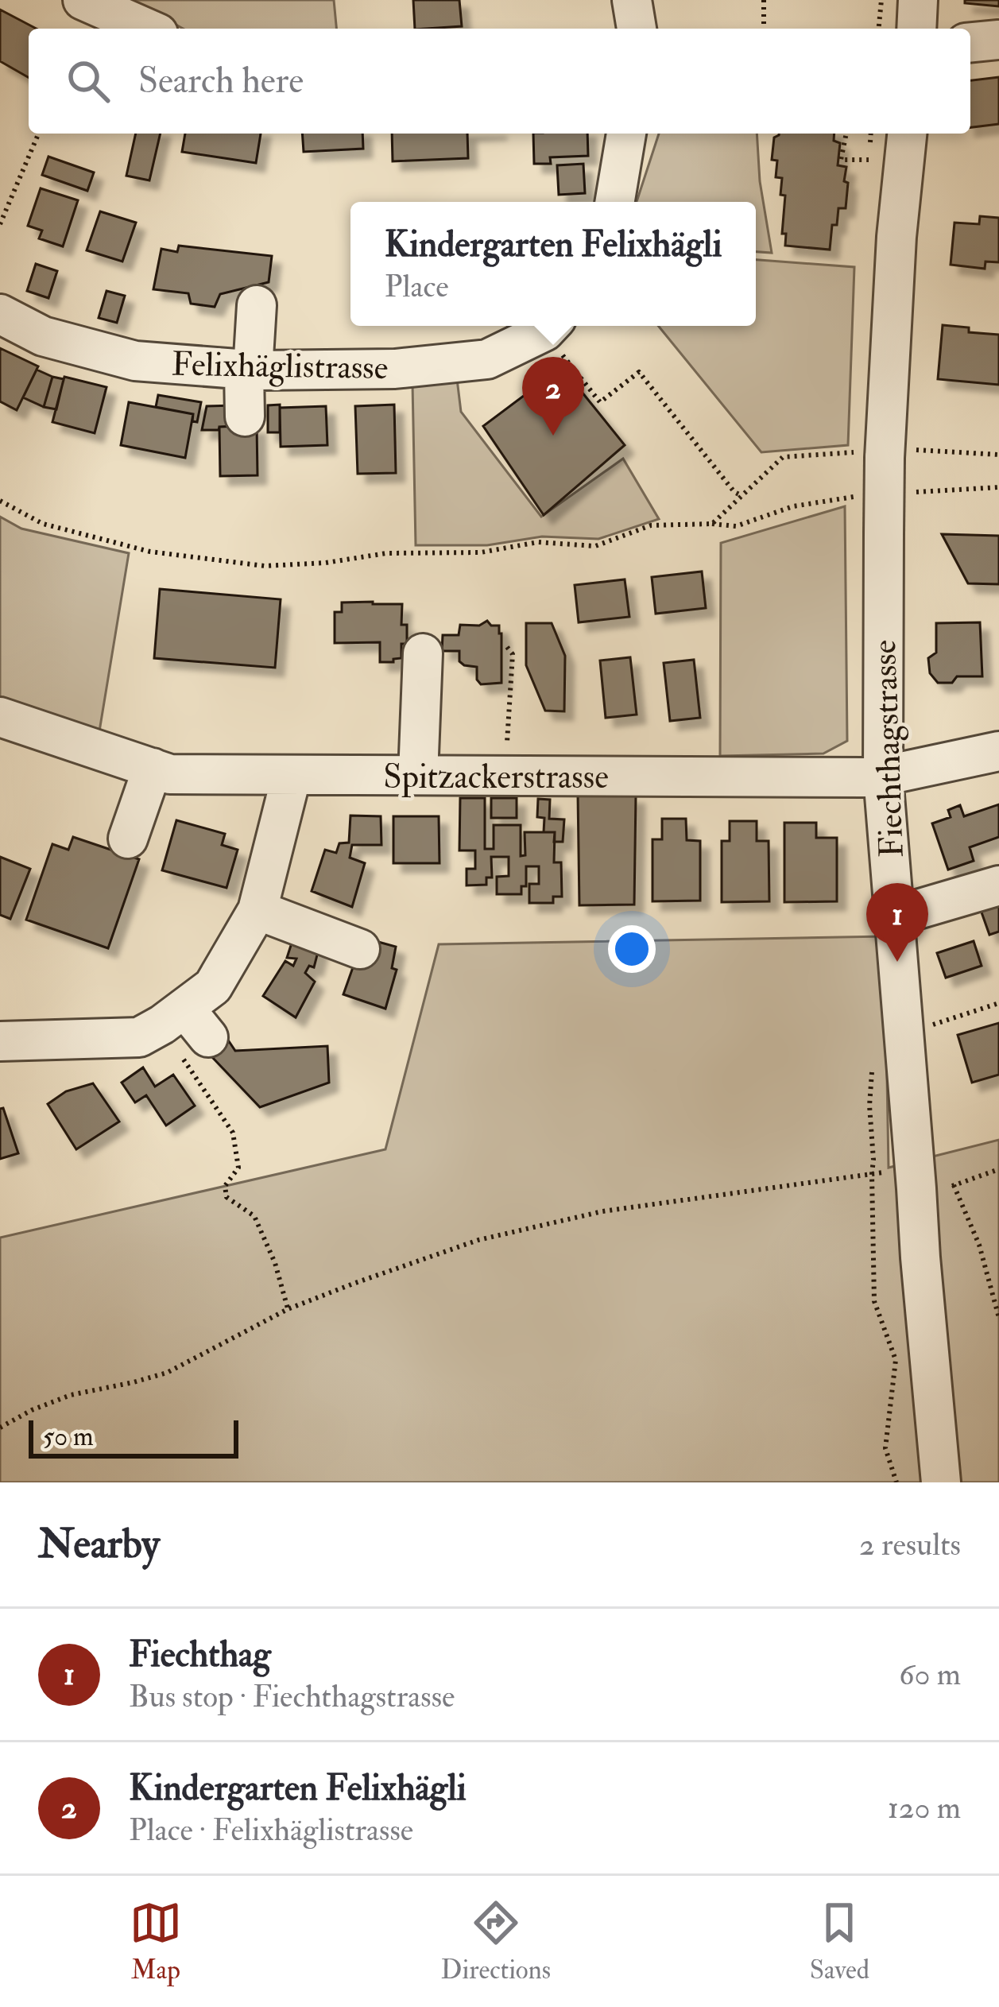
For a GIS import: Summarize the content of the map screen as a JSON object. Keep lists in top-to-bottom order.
{
  "streets": {
    "street": ["Felixhäglistrasse", "Fiechthagstrasse", "Spitzackerstrasse"]
  },
  "crossings": [
    ["Fiechthagstrasse", "Spitzackerstrasse"]
  ],
  "scale_bar": "50 m",
  "page": {
    "search": "Search here",
    "popup": ["Kindergarten Felixhägli", "Place"],
    "pins": ["2", "1"],
    "scale": "50 m",
    "heading": ["Nearby", "2 results"],
    "list": [
      {
        "mark": "1",
        "name": "Fiechthag",
        "note": "Bus stop · Fiechthagstrasse",
        "value": "60 m"
      },
      {
        "mark": "2",
        "name": "Kindergarten Felixhägli",
        "note": "Place · Felixhäglistrasse",
        "value": "120 m"
      }
    ],
    "nav": ["Map", "Directions", "Saved"]
  }
}
